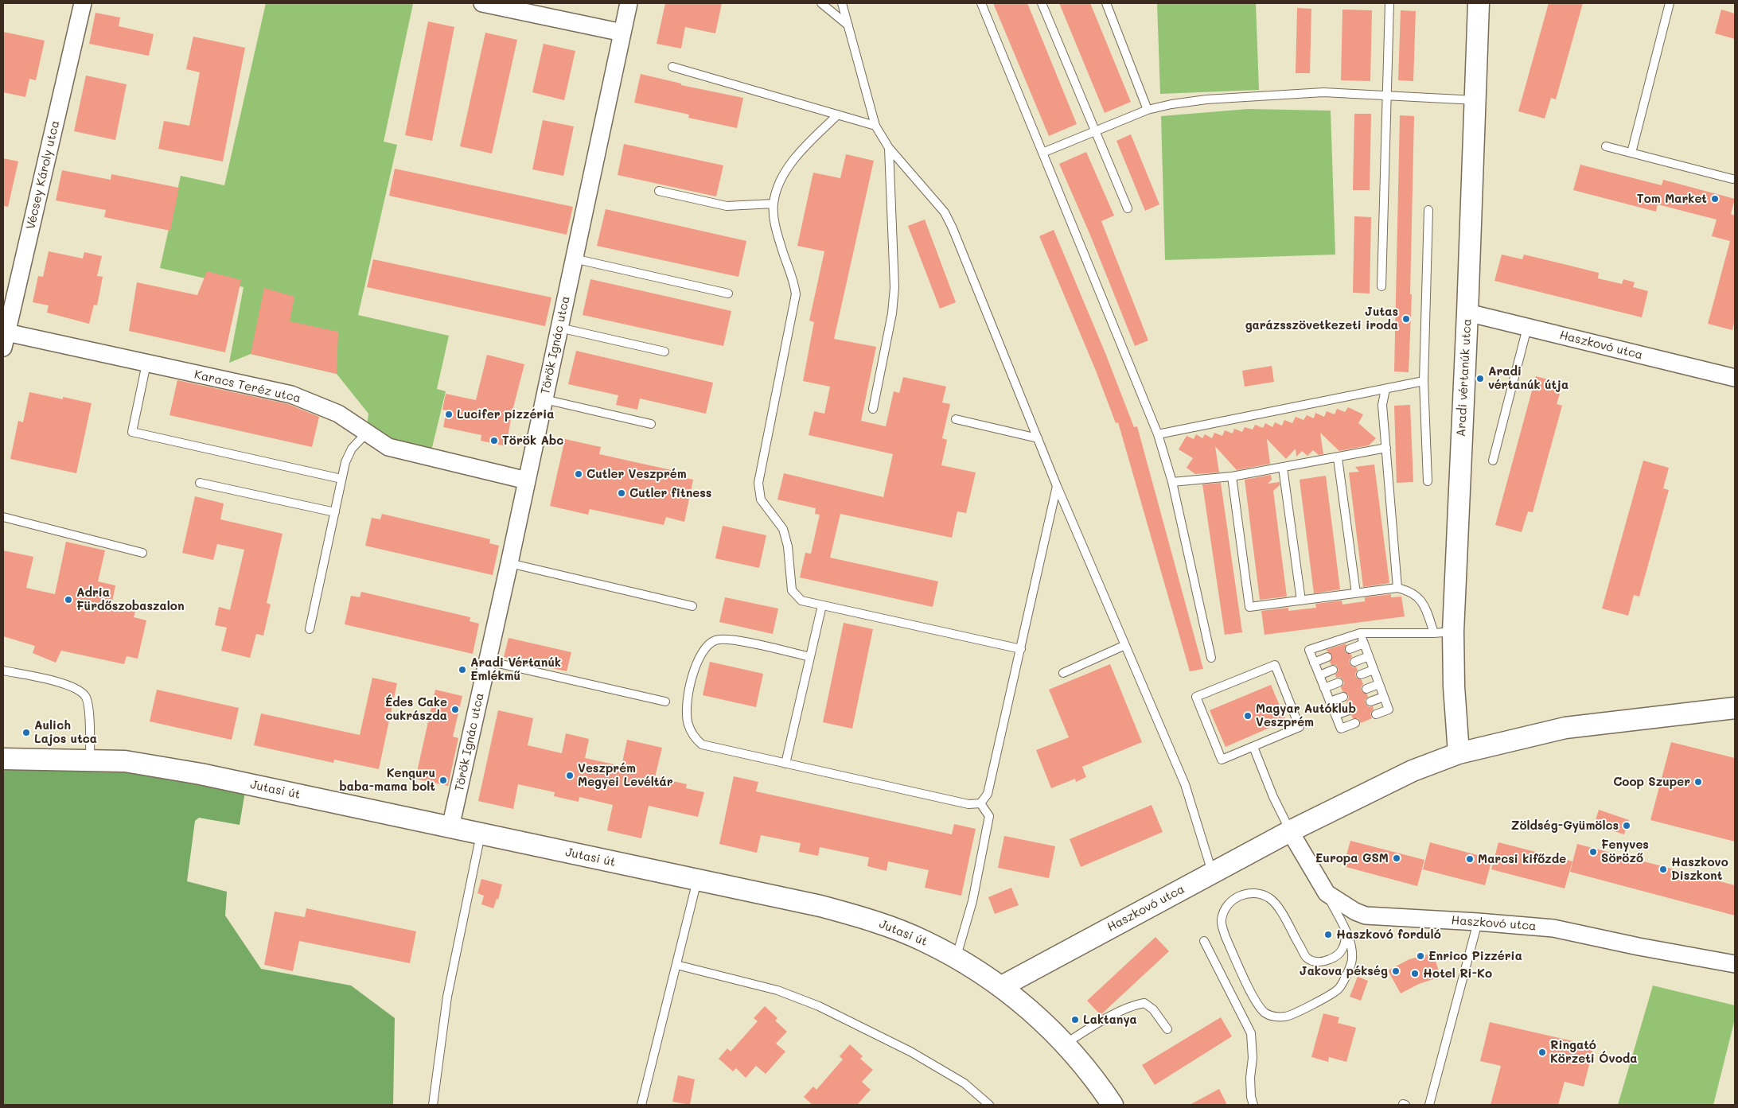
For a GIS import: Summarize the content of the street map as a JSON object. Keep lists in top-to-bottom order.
{
  "streets": {
    "street": [
      "Vécsey Károly utca",
      "Török Ignác utca",
      "Haszkovó utca",
      "Aradi vértanúk utca",
      "Karacs Teréz utca",
      "Jutasi út"
    ]
  },
  "crossings": [
    ["Vécsey Károly utca", "Karacs Teréz utca"],
    ["Török Ignác utca", "Karacs Teréz utca"],
    ["Török Ignác utca", "Jutasi út"],
    ["Haszkovó utca", "Aradi vértanúk utca"],
    ["Haszkovó utca", "Jutasi út"]
  ],
  "places": [
    "Tom Market",
    "Jutas garázsszövetkezeti iroda",
    "Aradi vértanúk útja",
    "Lucifer pizzéria",
    "Török Abc",
    "Cutler Veszprém",
    "Cutler fitness",
    "Adria Fürdőszobaszalon",
    "Aradi Vértanúk Emlékmű",
    "Édes Cake cukrászda",
    "Magyar Autóklub Veszprém",
    "Aulich Lajos utca",
    "Veszprém Megyei Levéltár",
    "Kenguru baba-mama bolt",
    "Coop Szuper",
    "Zöldség-Gyümölcs",
    "Fenyves Söröző",
    "Europa GSM",
    "Marcsi kifőzde",
    "Haszkovo Diszkont",
    "Haszkovó forduló",
    "Enrico Pizzéria",
    "Jakova pékség",
    "Hotel Ri-Ko",
    "Laktanya",
    "Ringató Körzeti Óvoda"
  ]
}
